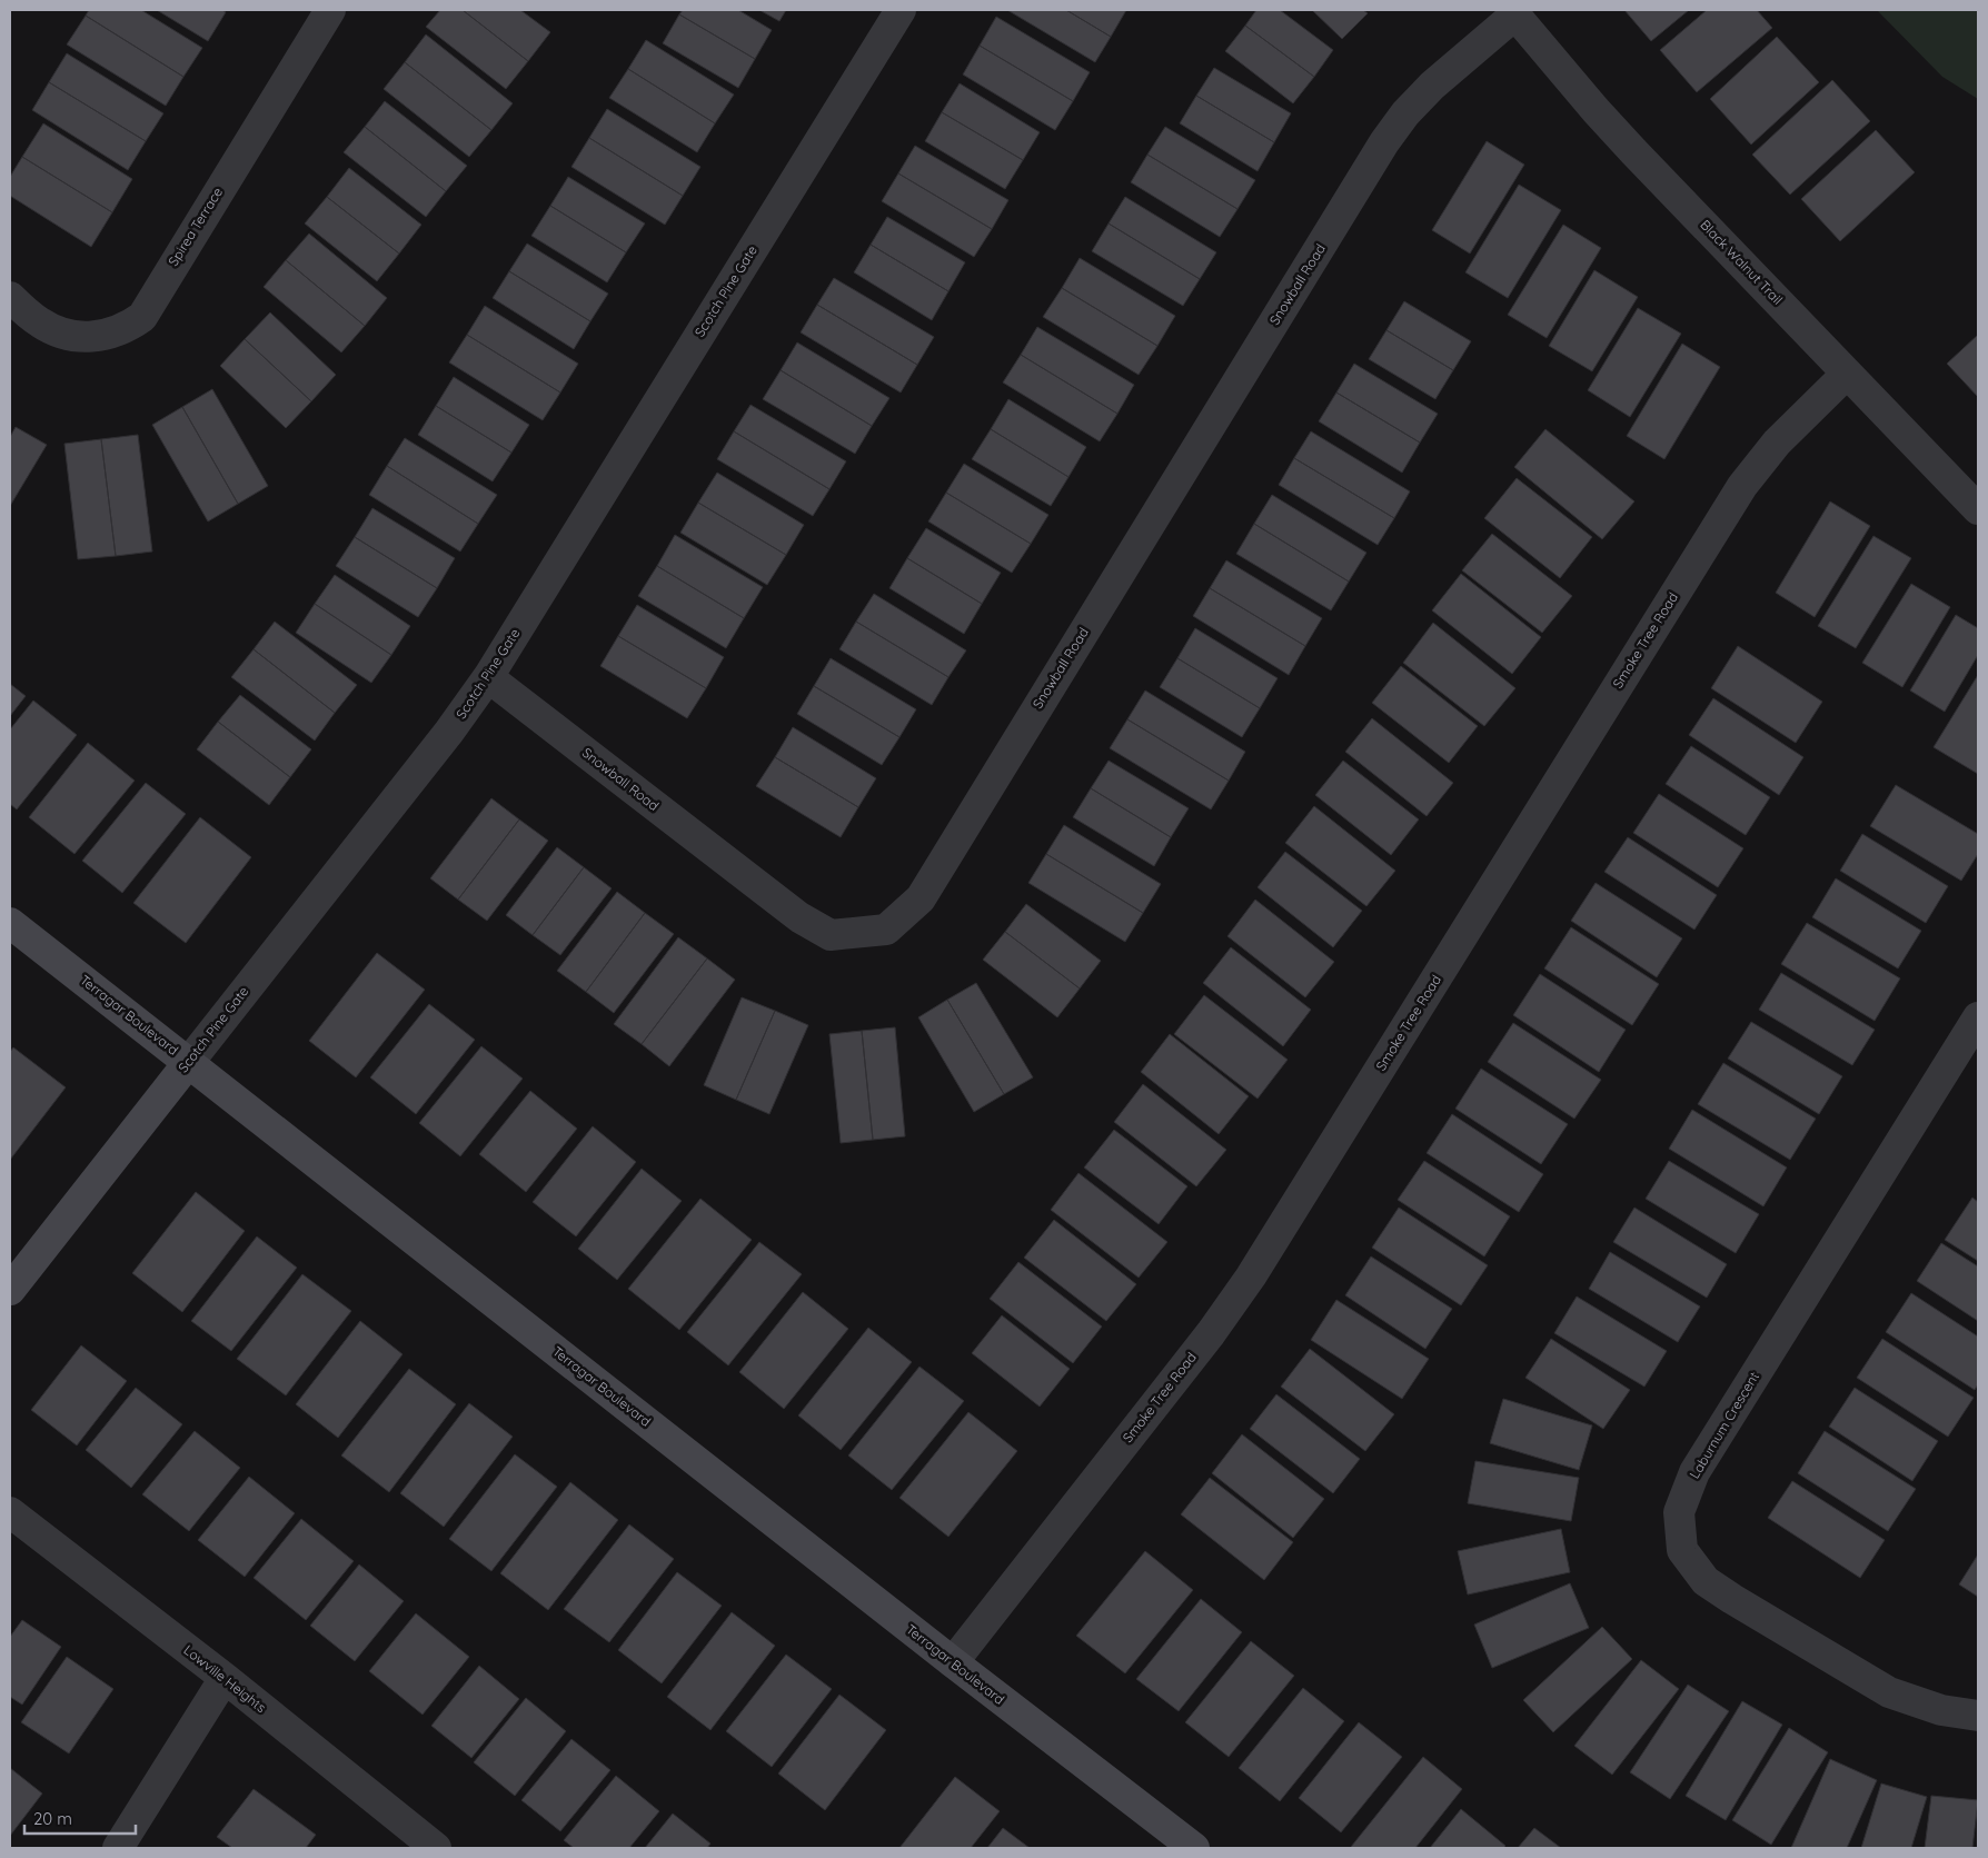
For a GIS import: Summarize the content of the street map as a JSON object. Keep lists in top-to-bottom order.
{
  "streets": {
    "street": [
      "Spirea Terrace",
      "Black Walnut Trail",
      "Snowball Road",
      "Scotch Pine Gate",
      "Smoke Tree Road",
      "Terragar Boulevard",
      "Laburnum Crescent",
      "Lowville Heights"
    ]
  },
  "crossings": [
    ["Black Walnut Trail", "Snowball Road"],
    ["Black Walnut Trail", "Smoke Tree Road"],
    ["Snowball Road", "Scotch Pine Gate"],
    ["Scotch Pine Gate", "Terragar Boulevard"],
    ["Smoke Tree Road", "Terragar Boulevard"]
  ],
  "scale_bar": "20 m"
}
